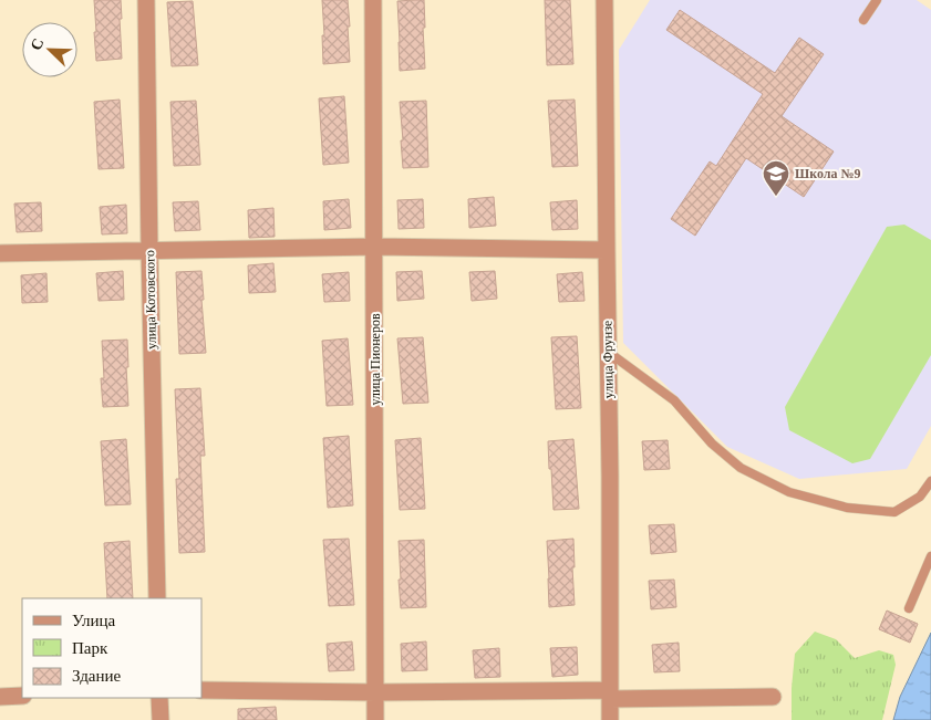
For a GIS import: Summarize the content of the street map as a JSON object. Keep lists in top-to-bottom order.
{
  "streets": {
    "street": ["улица Котовского", "улица Пионеров", "улица Фрунзе"]
  },
  "places": {
    "school or university": ["Школа №9"]
  },
  "legend": ["Улица", "Парк", "Здание"],
  "north": "top left"
}
